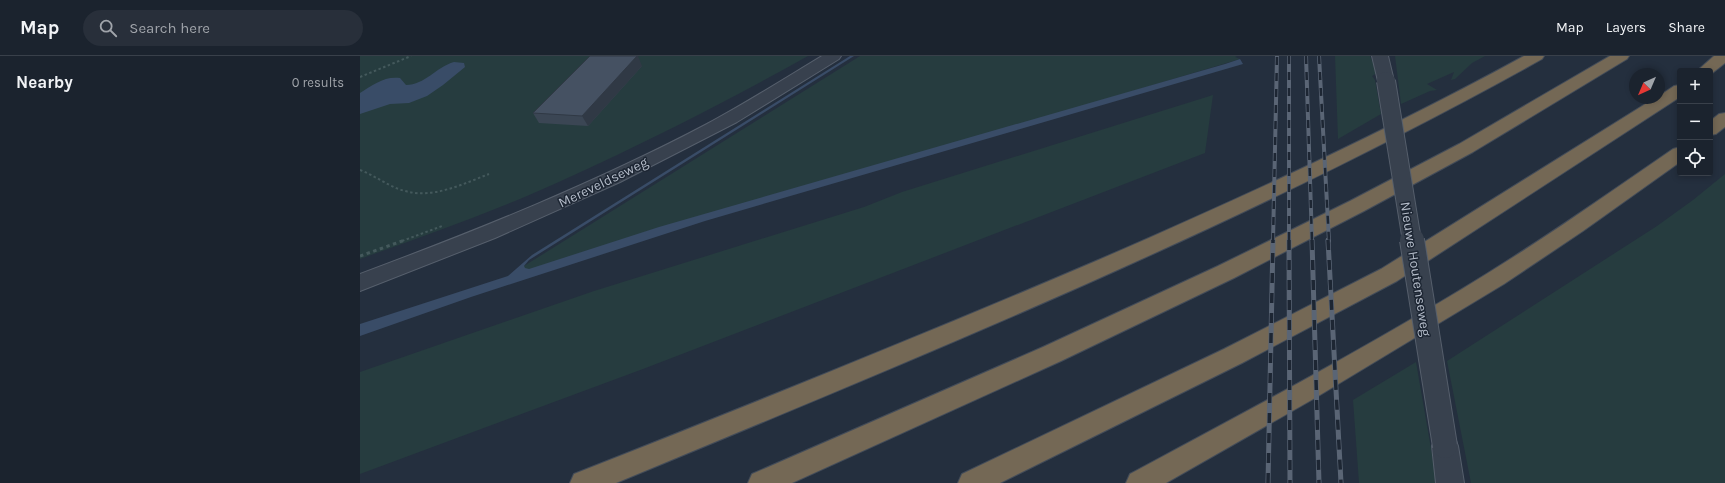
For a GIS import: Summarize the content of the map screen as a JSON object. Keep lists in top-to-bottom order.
{
  "streets": {
    "street": ["Mereveldseweg", "Nieuwe Houtenseweg"]
  },
  "north": "bottom left",
  "page": {
    "header": "Map",
    "search": "Search here",
    "nav": ["Map", "Layers", "Share"],
    "heading": ["Nearby", "0 results"],
    "map_buttons": ["+", "−"]
  }
}
